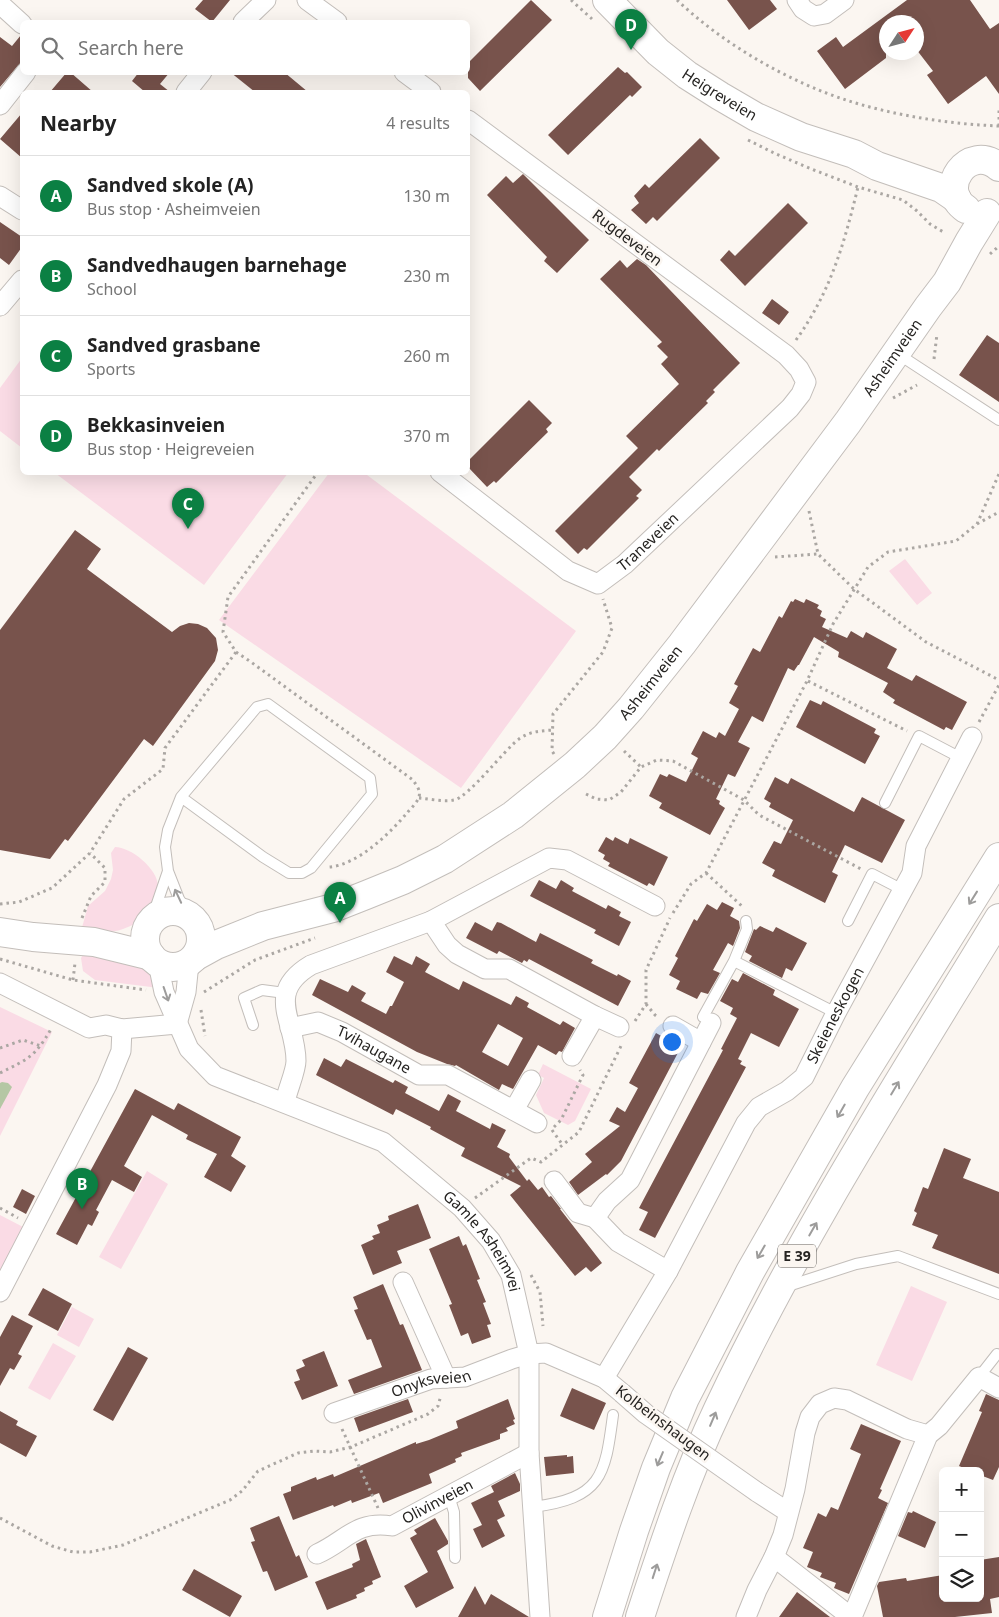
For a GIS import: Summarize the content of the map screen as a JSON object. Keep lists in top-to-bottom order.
{
  "streets": {
    "main road": ["Heigreveien", "Asheimveien", "E 39"],
    "street": [
      "Rugdeveien",
      "Traneveien",
      "Skeieneskogen",
      "Tvihaugane",
      "Gamle Asheimvei",
      "Onyksveien",
      "Kolbeinshaugen",
      "Olivinveien"
    ]
  },
  "crossings": [
    ["Heigreveien", "Asheimveien"],
    ["Rugdeveien", "Traneveien"],
    ["Asheimveien", "Gamle Asheimvei"],
    ["Skeieneskogen", "Kolbeinshaugen"],
    ["Gamle Asheimvei", "Onyksveien"],
    ["Gamle Asheimvei", "Kolbeinshaugen"],
    ["Gamle Asheimvei", "Olivinveien"],
    ["Onyksveien", "Kolbeinshaugen"]
  ],
  "north": "top right",
  "page": {
    "pins": [
      "D",
      "C",
      "A",
      "B"
    ],
    "search": "Search here",
    "heading": ["Nearby", "4 results"],
    "list": [
      {
        "mark": "A",
        "name": "Sandved skole (A)",
        "note": "Bus stop · Asheimveien",
        "value": "130 m"
      },
      {
        "mark": "B",
        "name": "Sandvedhaugen barnehage",
        "note": "School",
        "value": "230 m"
      },
      {
        "mark": "C",
        "name": "Sandved grasbane",
        "note": "Sports",
        "value": "260 m"
      },
      {
        "mark": "D",
        "name": "Bekkasinveien",
        "note": "Bus stop · Heigreveien",
        "value": "370 m"
      }
    ],
    "map_buttons": ["+", "−"]
  }
}
